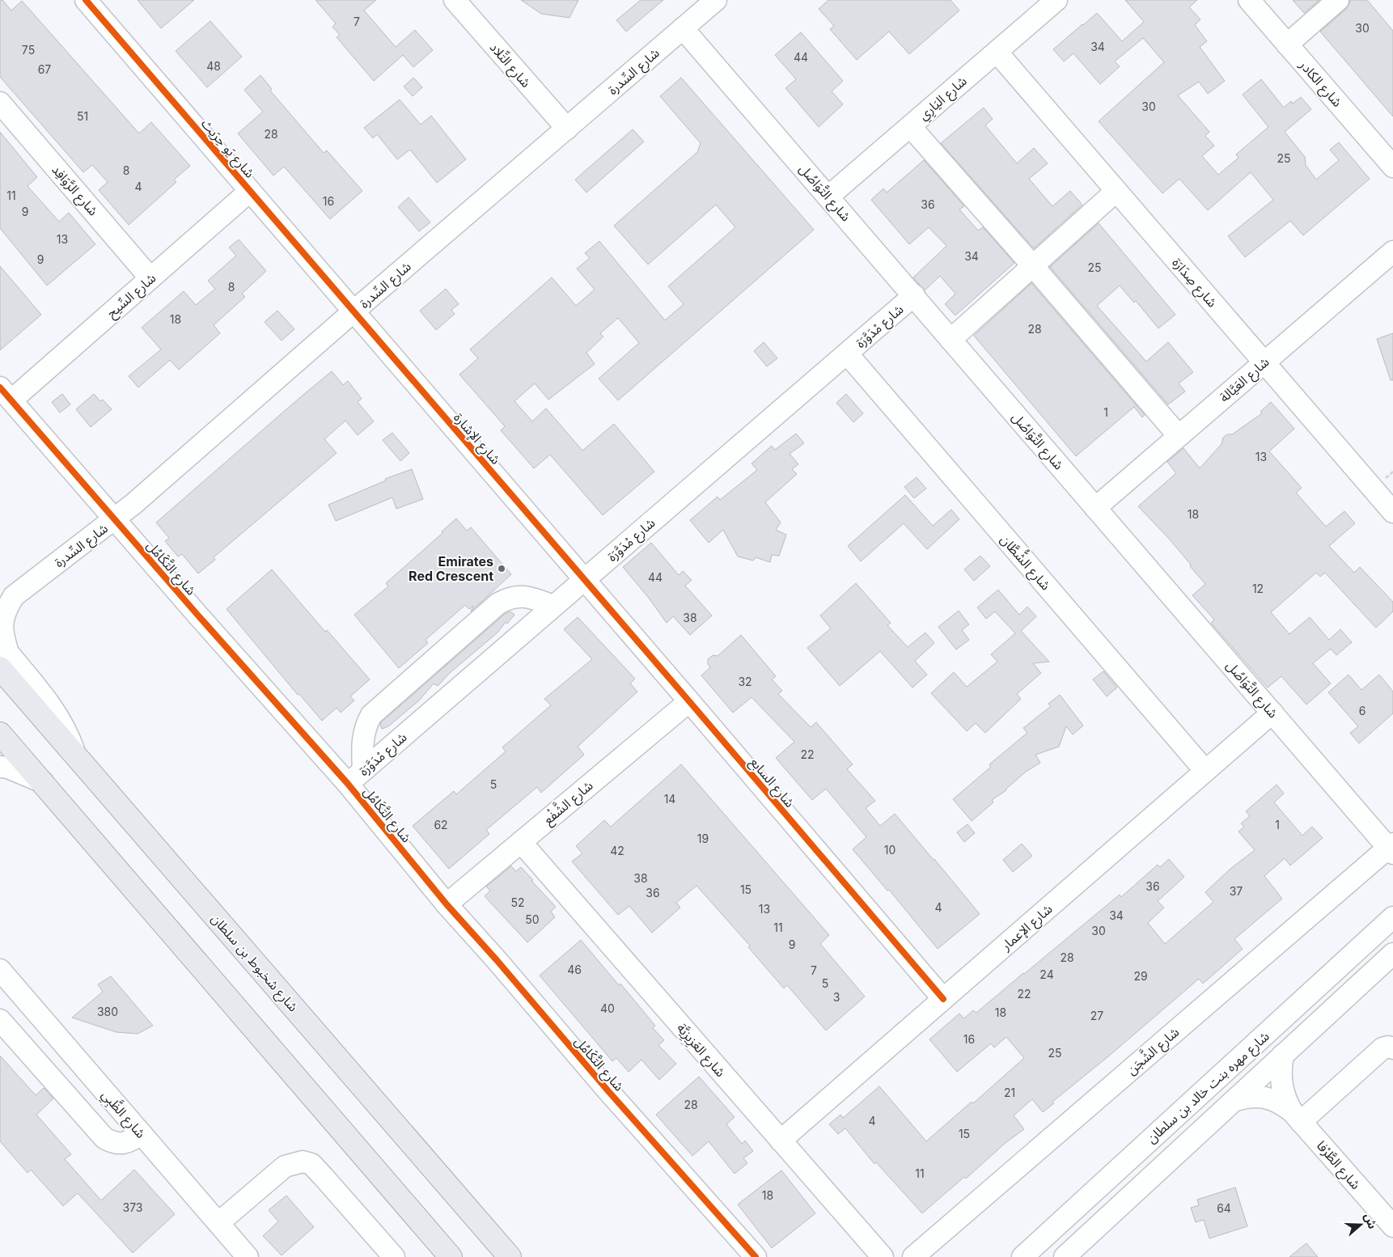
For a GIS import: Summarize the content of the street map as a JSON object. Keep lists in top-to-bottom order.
{
  "streets": {
    "main road": ["شارع شخبوط بن سلطان"],
    "street": [
      "شارع التِّلاد",
      "شارع السِّدرة",
      "شارع الكادر",
      "شارع اليَارِي",
      "شارع يَو حِرَيث",
      "شارع الرَّوَافِد",
      "شارع التَّوَاصُل",
      "شارع صِدَارَة",
      "شارع السِّيح",
      "شارع مْدَوَّرَة",
      "شارع العَيَّالة",
      "شارع الإشارة",
      "شارع الشُّطَّان",
      "شارع التَّكَامُل",
      "شارع السابع",
      "شارع الشَّفْع",
      "شارع الإعمار",
      "شارع العَزِيزِيَّة",
      "شارع الشَّجَن",
      "شارع مهره بنت خالد بن سلطان",
      "شارع الظَّبِي",
      "شارع الطَّرْفا"
    ]
  },
  "crossings": [
    ["شارع التِّلاد", "شارع السِّدرة"],
    ["شارع السِّدرة", "شارع يَو حِرَيث"],
    ["شارع السِّدرة", "شارع التَّوَاصُل"],
    ["شارع السِّدرة", "شارع الإشارة"],
    ["شارع السِّدرة", "شارع التَّكَامُل"],
    ["شارع السِّدرة", "شارع شخبوط بن سلطان"],
    ["شارع اليَارِي", "شارع التَّوَاصُل"],
    ["شارع اليَارِي", "شارع صِدَارَة"],
    ["شارع يَو حِرَيث", "شارع السِّيح"],
    ["شارع يَو حِرَيث", "شارع الإشارة"],
    ["شارع الرَّوَافِد", "شارع السِّيح"],
    ["شارع التَّوَاصُل", "شارع مْدَوَّرَة"],
    ["شارع التَّوَاصُل", "شارع العَيَّالة"],
    ["شارع التَّوَاصُل", "شارع الإعمار"],
    ["شارع التَّوَاصُل", "شارع الشَّجَن"],
    ["شارع صِدَارَة", "شارع العَيَّالة"],
    ["شارع السِّيح", "شارع التَّكَامُل"],
    ["شارع مْدَوَّرَة", "شارع الإشارة"],
    ["شارع مْدَوَّرَة", "شارع الشُّطَّان"],
    ["شارع مْدَوَّرَة", "شارع التَّكَامُل"],
    ["شارع مْدَوَّرَة", "شارع السابع"],
    ["شارع الإشارة", "شارع السابع"],
    ["شارع الشُّطَّان", "شارع الإعمار"],
    ["شارع التَّكَامُل", "شارع الشَّفْع"],
    ["شارع السابع", "شارع الشَّفْع"],
    ["شارع السابع", "شارع الإعمار"],
    ["شارع الشَّفْع", "شارع العَزِيزِيَّة"],
    ["شارع الإعمار", "شارع العَزِيزِيَّة"],
    ["شارع مهره بنت خالد بن سلطان", "شارع الطَّرْفا"]
  ],
  "places": ["Emirates Red Crescent"],
  "house_numbers": [
    "7",
    "30",
    "34",
    "75",
    "44",
    "48",
    "67",
    "30",
    "51",
    "28",
    "25",
    "8",
    "4",
    "11",
    "16",
    "36",
    "9",
    "13",
    "34",
    "9",
    "25",
    "8",
    "18",
    "28",
    "1",
    "13",
    "18",
    "44",
    "12",
    "38",
    "32",
    "6",
    "22",
    "5",
    "14",
    "62",
    "1",
    "19",
    "10",
    "42",
    "38",
    "36",
    "15",
    "37",
    "36",
    "52",
    "4",
    "13",
    "34",
    "50",
    "11",
    "30",
    "9",
    "28",
    "46",
    "7",
    "24",
    "29",
    "5",
    "22",
    "3",
    "40",
    "380",
    "18",
    "27",
    "16",
    "25",
    "21",
    "28",
    "4",
    "15",
    "11",
    "18",
    "373",
    "64"
  ],
  "north": "right"
}
